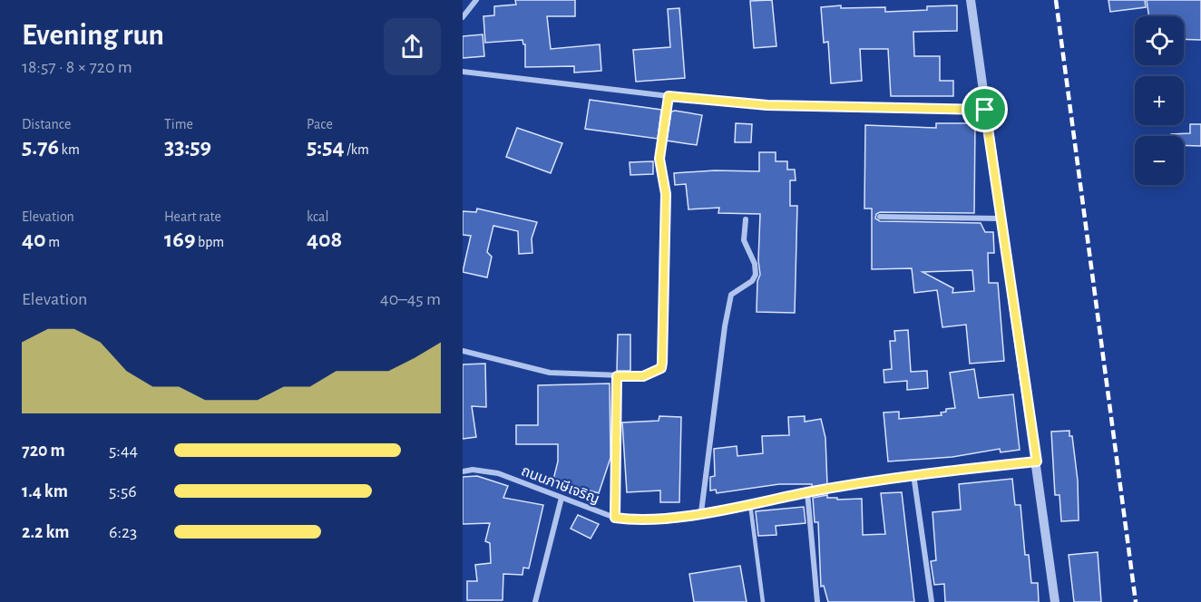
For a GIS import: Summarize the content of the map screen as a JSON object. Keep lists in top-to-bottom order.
{
  "streets": {
    "street": ["ถนนภาษีเจริญ"]
  },
  "page": {
    "heading": ["Evening run", "18:57 · 8 × 720 m"],
    "map_buttons": ["+", "−"],
    "stats": [
      ["Distance", "5.76 km"],
      ["Time", "33:59"],
      ["Pace", "5:54 /km"],
      ["Elevation", "40 m"],
      ["Heart rate", "169 bpm"],
      ["kcal", "408"]
    ],
    "chart": ["Elevation", "40–45 m"],
    "list": [
      {
        "name": "720 m",
        "note": "5:44"
      },
      {
        "name": "1.4 km",
        "note": "5:56"
      },
      {
        "name": "2.2 km",
        "note": "6:23"
      }
    ]
  }
}
